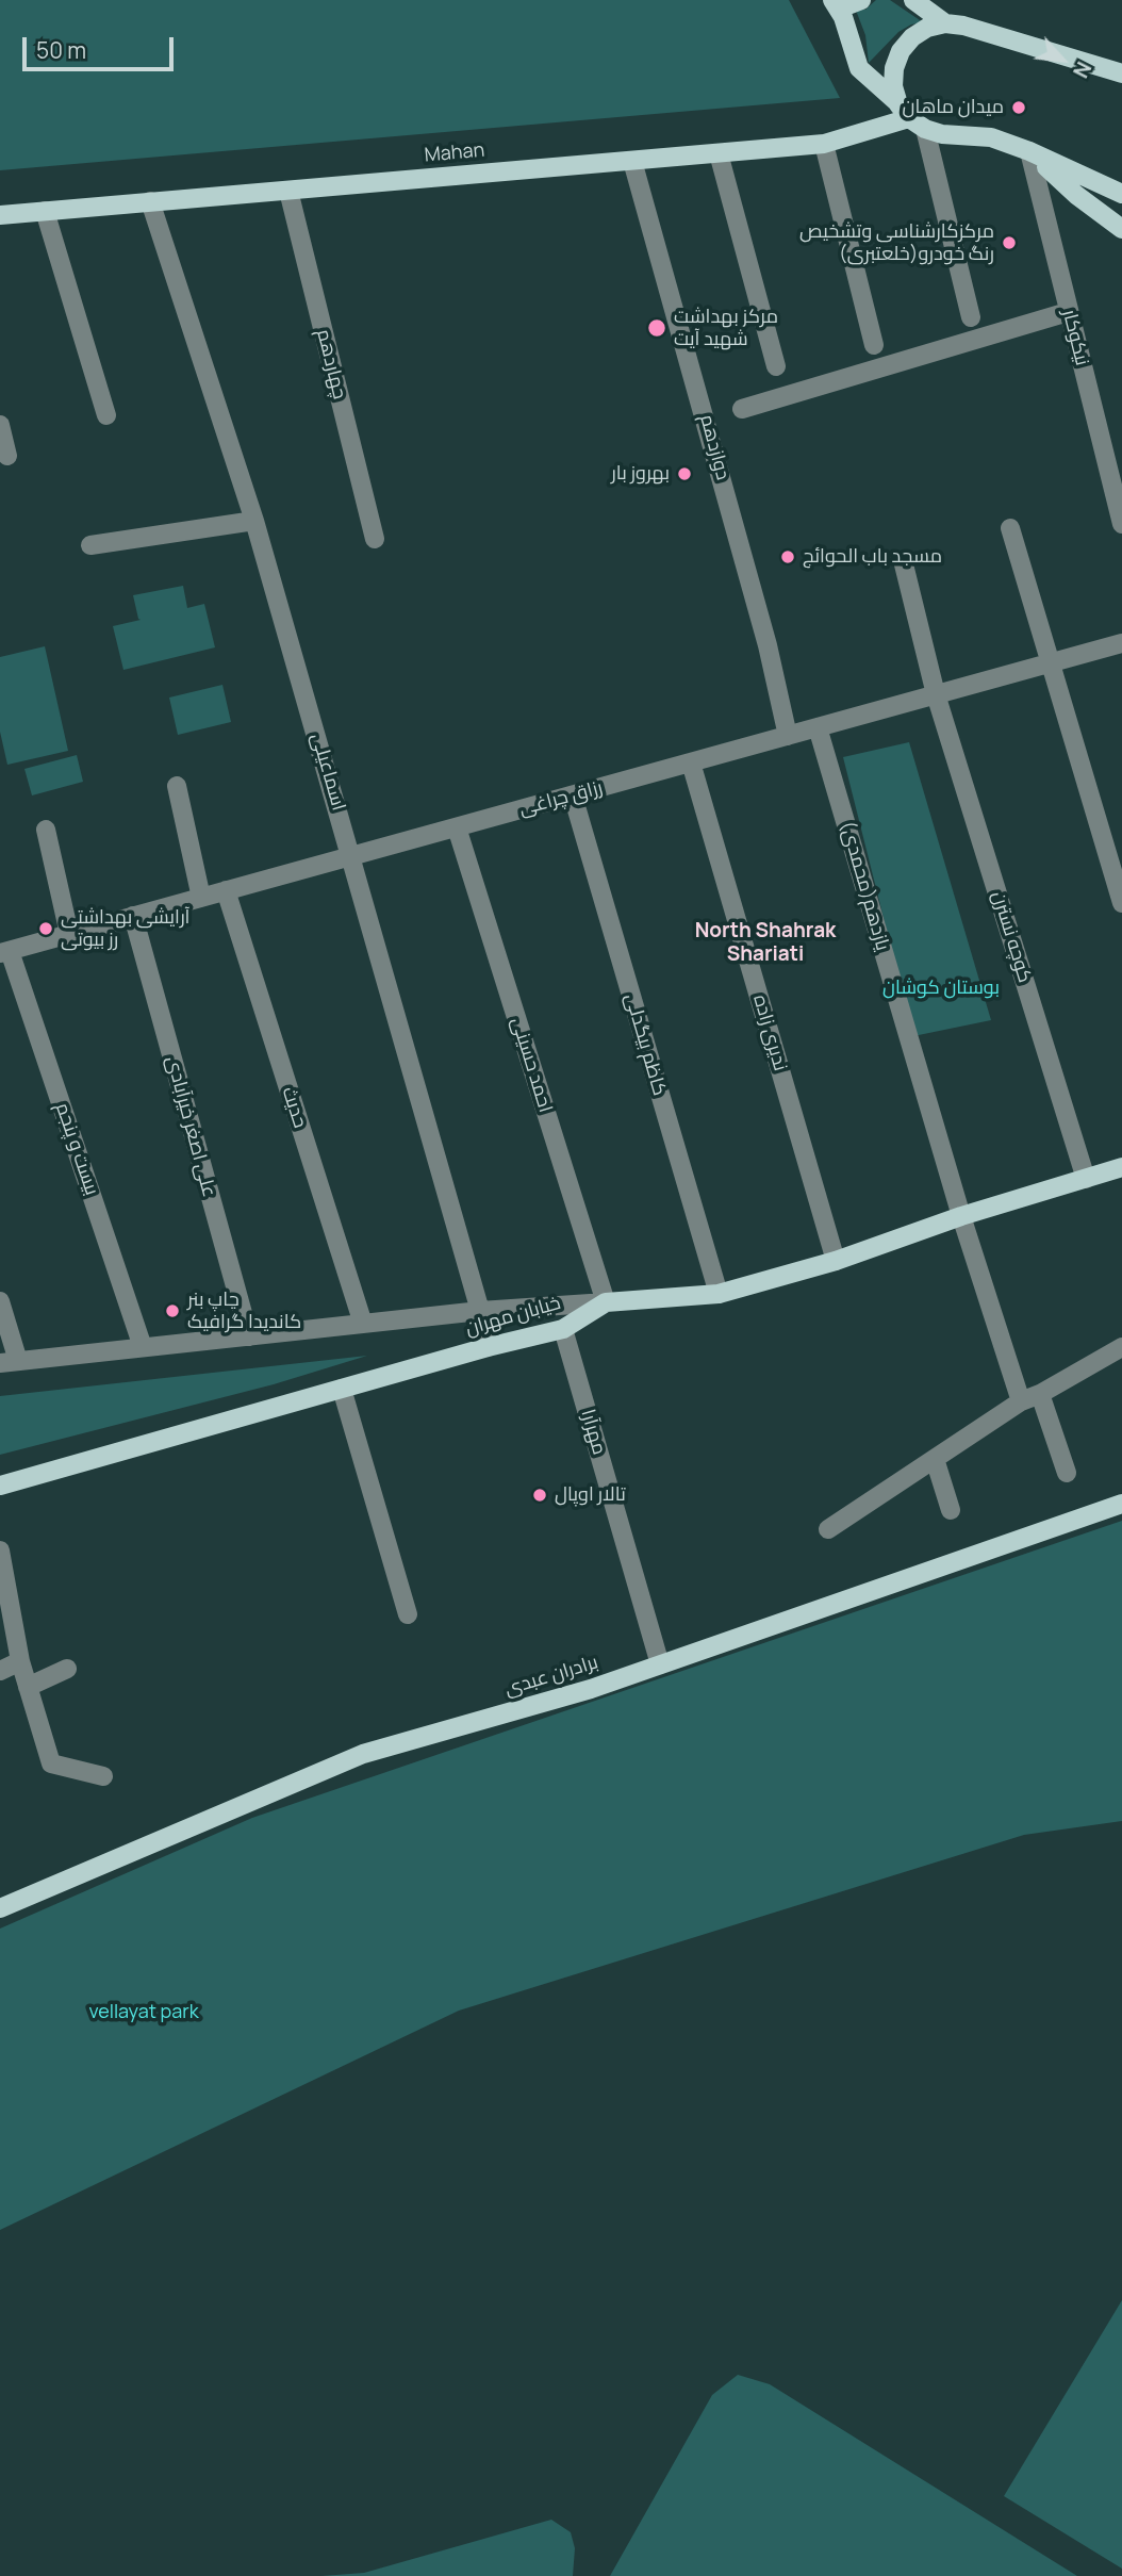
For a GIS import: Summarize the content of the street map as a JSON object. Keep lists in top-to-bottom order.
{
  "streets": {
    "main road": ["Mahan", "خیابان مهران", "برادران عبدی"],
    "street": [
      "نیکوکار",
      "چهاردهم",
      "دوازدهم",
      "اسماعیلی",
      "رزاق چراغی",
      "یازدهم(محمدی)",
      "کوچه نسترن",
      "ندیری زاده",
      "کاظم بیگدلی",
      "احمد حسینی",
      "حدیث",
      "علی اصغر خیرآبادی",
      "بیست و پنجم",
      "مهرآرا"
    ]
  },
  "crossings": [
    ["Mahan", "چهاردهم"],
    ["Mahan", "دوازدهم"],
    ["Mahan", "اسماعیلی"],
    ["دوازدهم", "رزاق چراغی"],
    ["اسماعیلی", "رزاق چراغی"],
    ["اسماعیلی", "خیابان مهران"],
    ["رزاق چراغی", "یازدهم(محمدی)"],
    ["رزاق چراغی", "کوچه نسترن"],
    ["رزاق چراغی", "ندیری زاده"],
    ["رزاق چراغی", "کاظم بیگدلی"],
    ["رزاق چراغی", "احمد حسینی"],
    ["رزاق چراغی", "حدیث"],
    ["رزاق چراغی", "علی اصغر خیرآبادی"],
    ["رزاق چراغی", "بیست و پنجم"],
    ["یازدهم(محمدی)", "خیابان مهران"],
    ["کوچه نسترن", "خیابان مهران"],
    ["ندیری زاده", "خیابان مهران"],
    ["کاظم بیگدلی", "خیابان مهران"],
    ["احمد حسینی", "خیابان مهران"],
    ["خیابان مهران", "مهرآرا"],
    ["مهرآرا", "برادران عبدی"]
  ],
  "districts": ["North Shahrak Shariati"],
  "parks": ["بوستان کوشان", "vellayat park"],
  "places": [
    "میدان ماهان",
    "مرکزکارشناسی وتشخیص رنگ خودرو(خلعتبری)",
    "مرکز بهداشت شهید آیت",
    "بهروز بار",
    "مسجد باب الحوائج",
    "آرایشی بهداشتی رز بیوتی",
    "چاپ بنر کاندیدا گرافیک",
    "تالار اوپال"
  ],
  "scale_bar": "50 m",
  "north": "bottom right"
}
